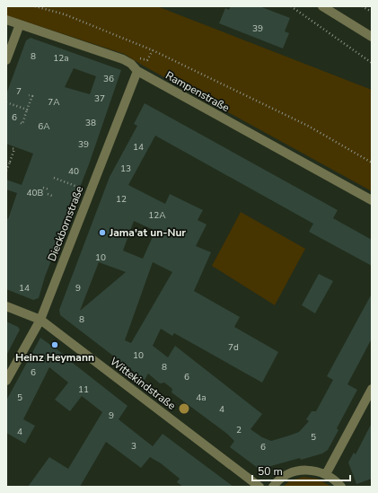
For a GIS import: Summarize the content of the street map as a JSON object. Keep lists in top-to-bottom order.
{
  "streets": {
    "street": ["Rampenstraße", "Dieckbornstraße", "Wittekindstraße"]
  },
  "crossings": [
    ["Rampenstraße", "Dieckbornstraße"],
    ["Dieckbornstraße", "Wittekindstraße"]
  ],
  "places": ["Jama'at un-Nur", "Heinz Heymann"],
  "house_numbers": [
    "39",
    "8",
    "12a",
    "36",
    "7",
    "37",
    "7A",
    "6",
    "38",
    "6A",
    "39",
    "14",
    "13",
    "40",
    "40B",
    "12",
    "12A",
    "10",
    "14",
    "9",
    "8",
    "7d",
    "10",
    "8",
    "6",
    "6",
    "11",
    "5",
    "4a",
    "4",
    "9",
    "2",
    "4",
    "5",
    "3",
    "6"
  ],
  "scale_bar": "50 m"
}
